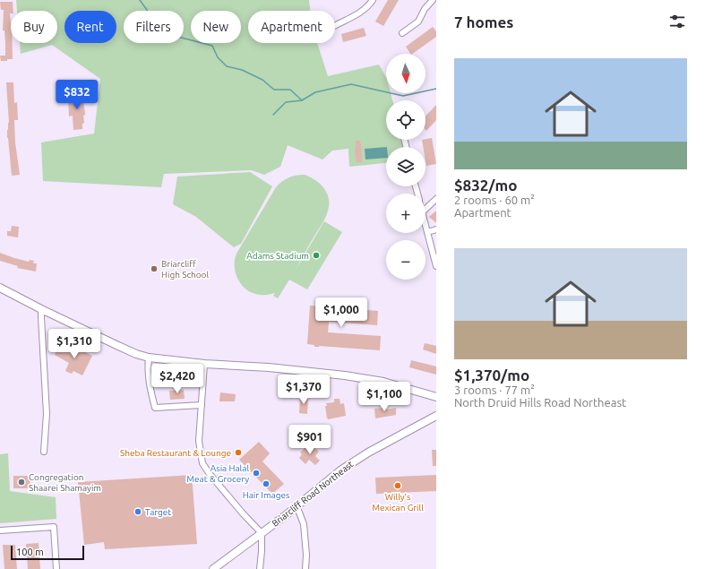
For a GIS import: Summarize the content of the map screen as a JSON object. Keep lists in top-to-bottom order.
{
  "streets": {
    "main road": ["Briarcliff Road Northeast"]
  },
  "places": [
    "Adams Stadium",
    "Briarcliff High School",
    "Sheba Restaurant & Lounge",
    "Asia Halal Meat & Grocery",
    "Congregation Shaarei Shamayim",
    "Hair Images",
    "Willy's Mexican Grill",
    "Target"
  ],
  "scale_bar": "100 m",
  "north": "bottom",
  "page": {
    "heading": "7 homes",
    "chip": [
      "Buy",
      "Rent",
      "Filters",
      "New",
      "Apartment"
    ],
    "list": [
      {
        "name": "$832/mo",
        "note": "2 rooms · 60 m² · Apartment"
      },
      {
        "name": "$1,370/mo",
        "note": "3 rooms · 77 m² · North Druid Hills Road Northeast"
      }
    ],
    "map_buttons": ["+", "−"],
    "price": [
      "$832",
      "$1,000",
      "$1,310",
      "$2,420",
      "$1,370",
      "$1,100",
      "$901"
    ],
    "scale": "100 m"
  }
}
